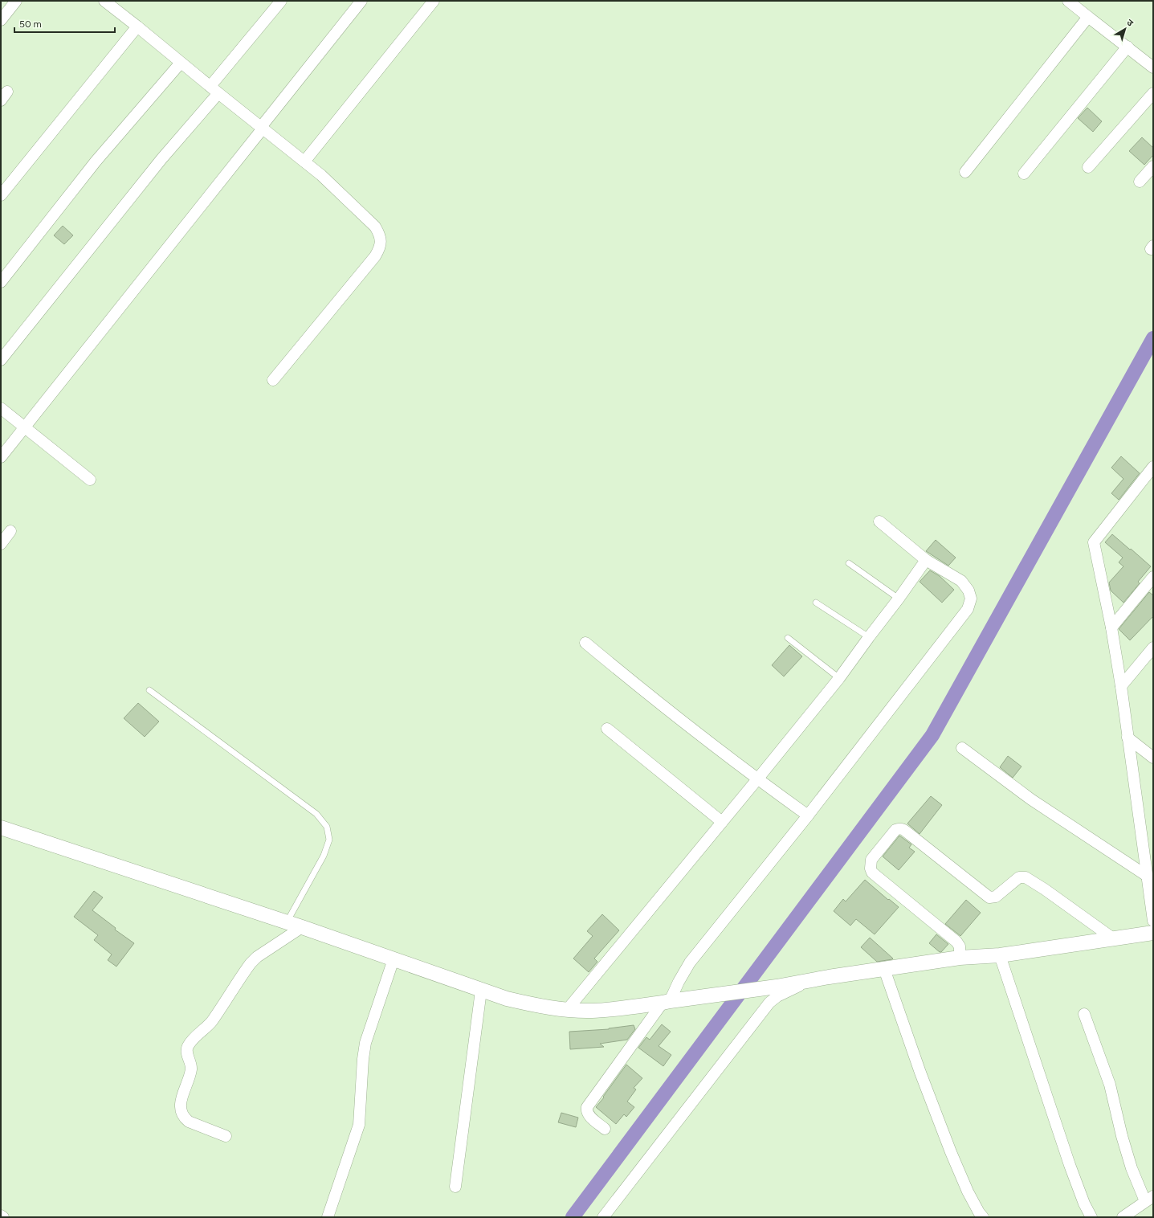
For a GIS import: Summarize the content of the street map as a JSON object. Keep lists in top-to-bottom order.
{
  "scale_bar": "50 m",
  "north": "top right"
}
